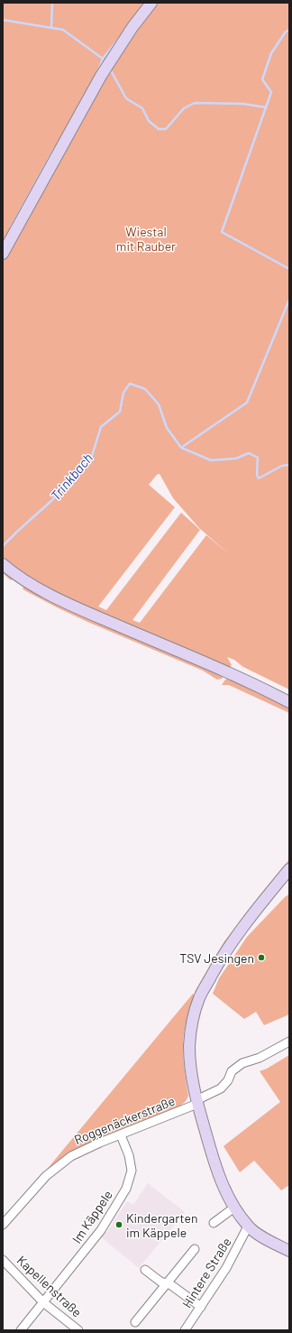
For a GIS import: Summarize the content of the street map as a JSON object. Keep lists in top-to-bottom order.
{
  "streets": {
    "street": [
      "Roggenäckerstraße",
      "Im Käppele",
      "Hintere Straße",
      "Kapellenstraße"
    ]
  },
  "crossings": [
    ["Roggenäckerstraße", "Im Käppele"],
    ["Im Käppele", "Kapellenstraße"]
  ],
  "water": ["Trinkbach"],
  "parks": ["Wiestal mit Rauber"],
  "places": ["TSV Jesingen", "Kindergarten im Käppele"]
}
